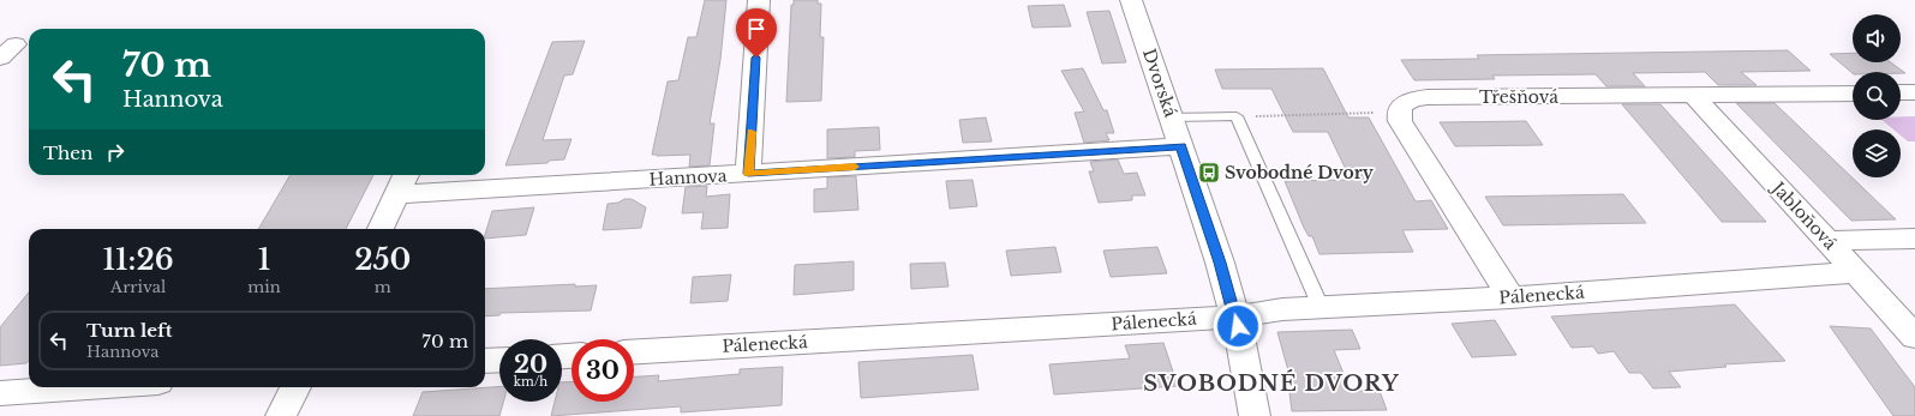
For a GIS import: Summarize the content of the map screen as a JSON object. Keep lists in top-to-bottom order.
{
  "streets": {
    "street": [
      "Dvorská",
      "Třešňová",
      "Hannova",
      "Jabloňová",
      "Pálenecká"
    ]
  },
  "crossings": [
    ["Dvorská", "Hannova"],
    ["Dvorská", "Pálenecká"],
    ["Třešňová", "Jabloňová"],
    ["Jabloňová", "Pálenecká"]
  ],
  "districts": ["SVOBODNÉ DVORY"],
  "places": {
    "bus stop": ["Svobodné Dvory"]
  },
  "page": {
    "turn": ["70 m", "Hannova"],
    "then": "Then",
    "eta": [
      "11:26",
      "Arrival",
      "1",
      "min",
      "250",
      "m"
    ],
    "list": [
      {
        "name": "Turn left",
        "note": "Hannova",
        "value": "70 m"
      }
    ],
    "speed": "20 km/h",
    "limit": "30"
  }
}
